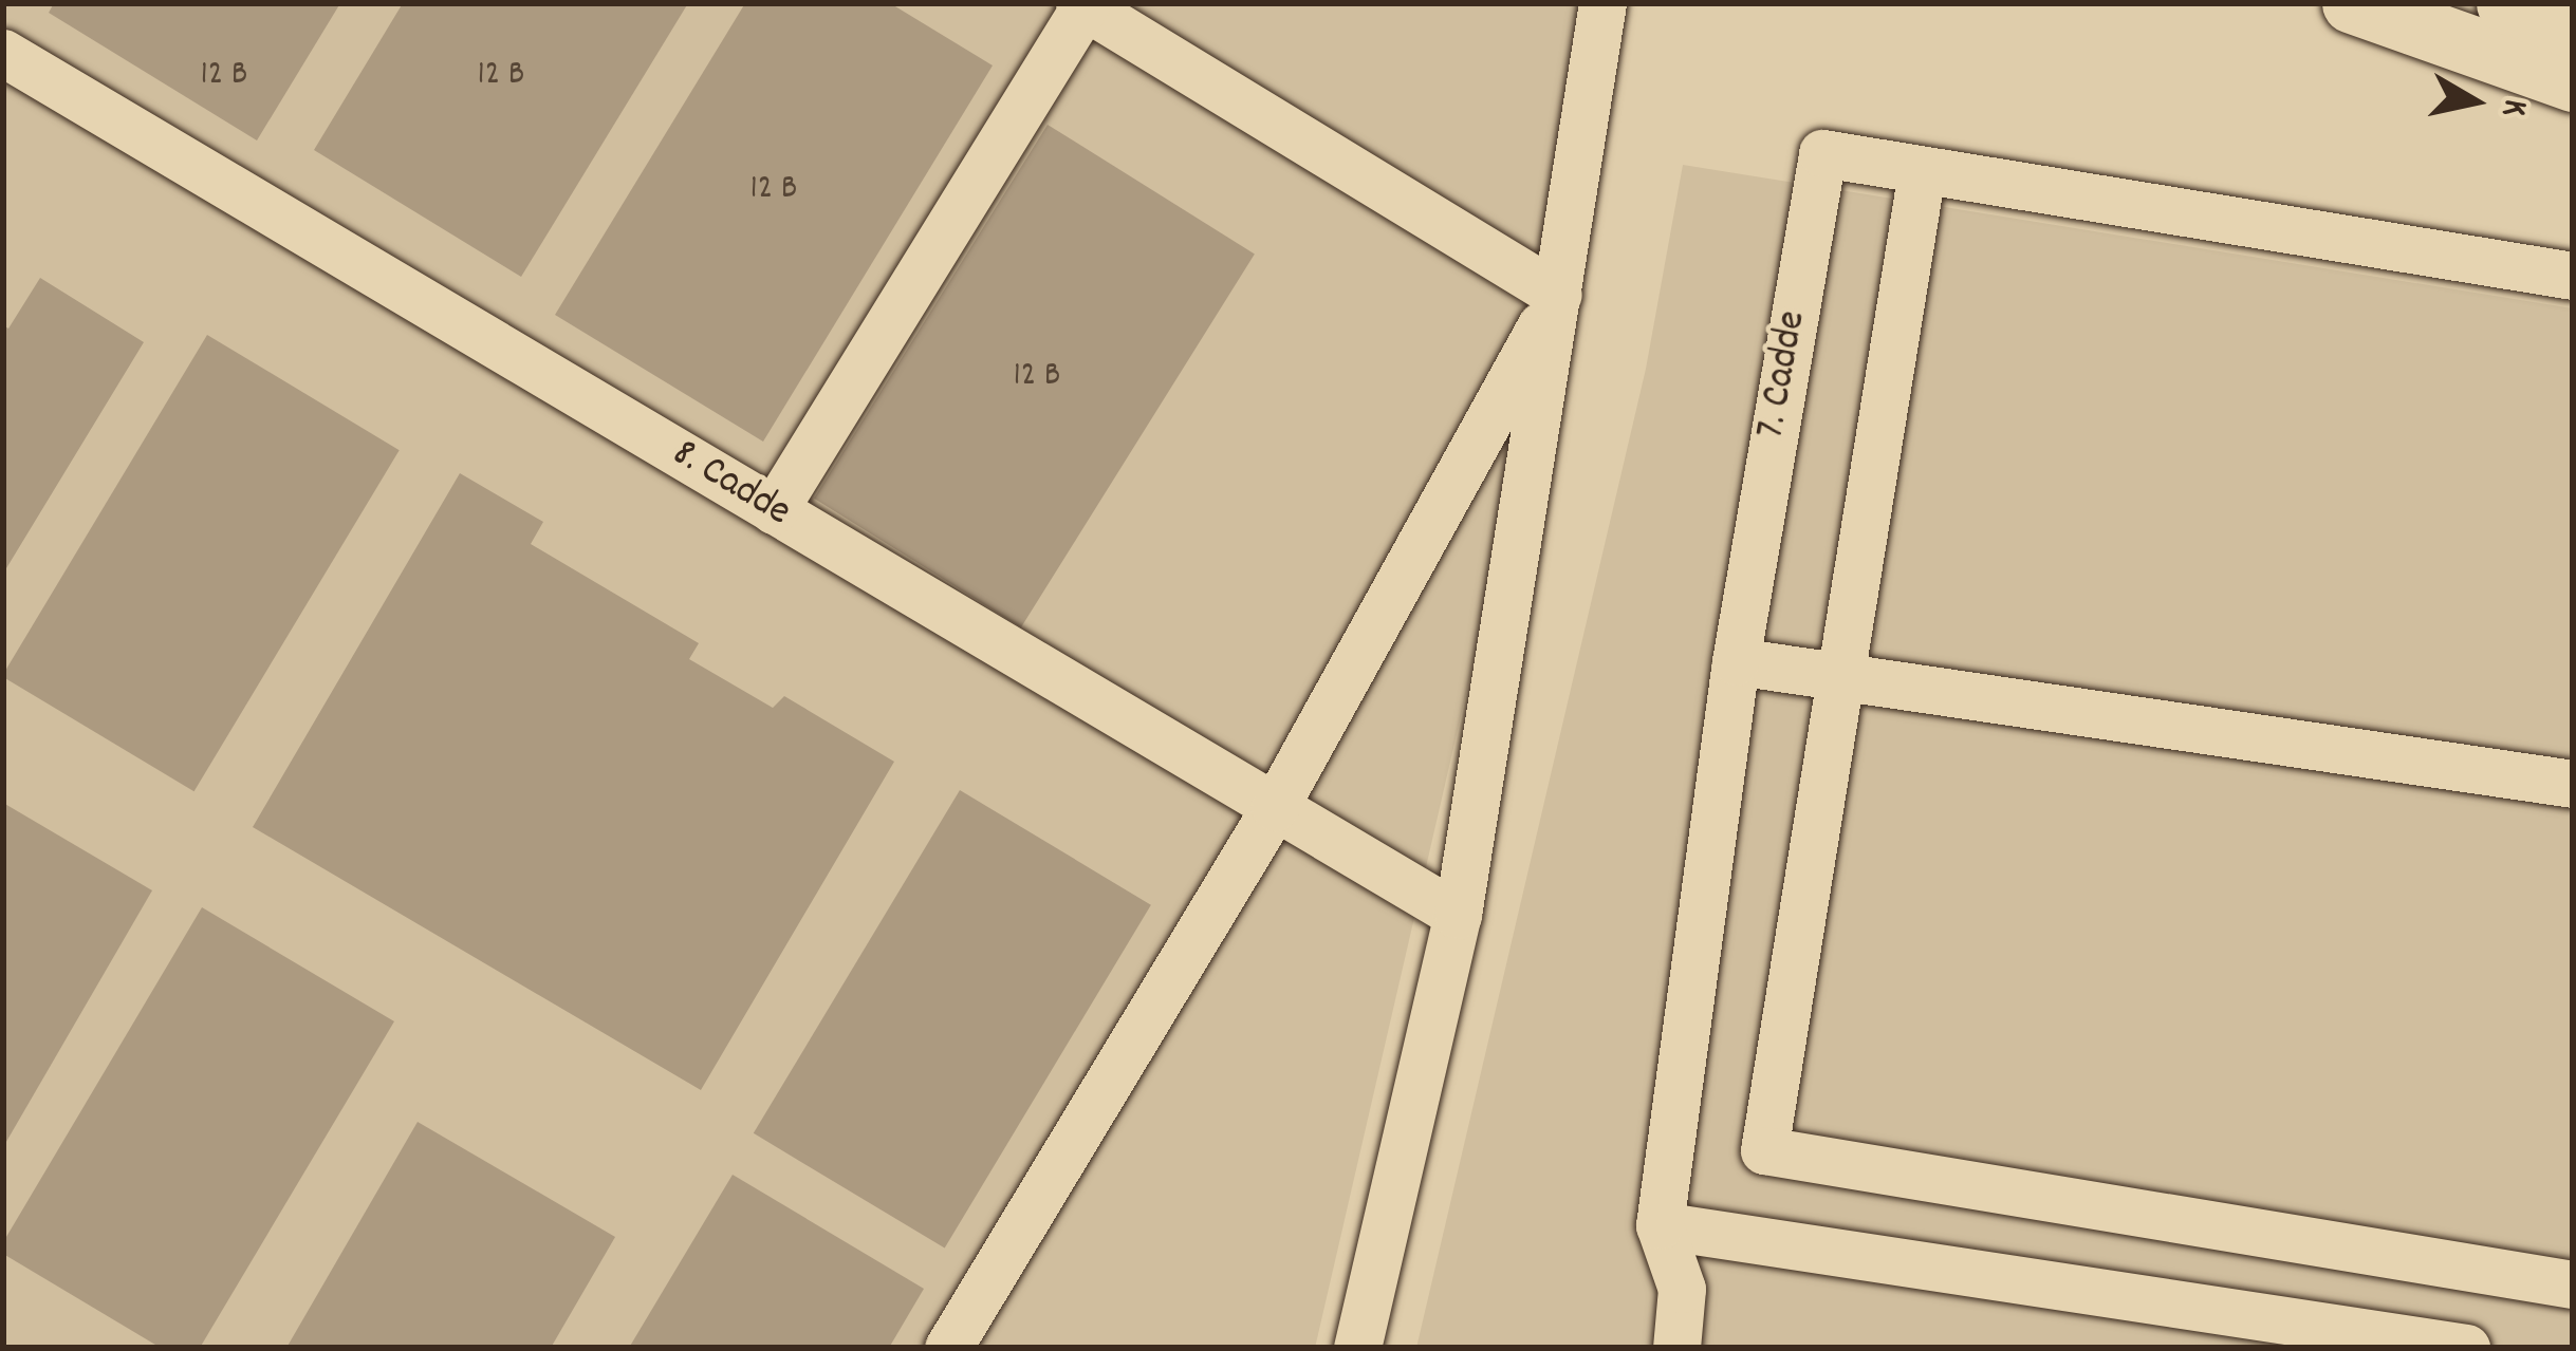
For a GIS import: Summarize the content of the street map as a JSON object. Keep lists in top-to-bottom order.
{
  "streets": {
    "street": ["7. Cadde", "8. Cadde"]
  },
  "house_numbers": [
    "12 B",
    "12 B",
    "12 B",
    "12 B"
  ],
  "north": "right"
}
